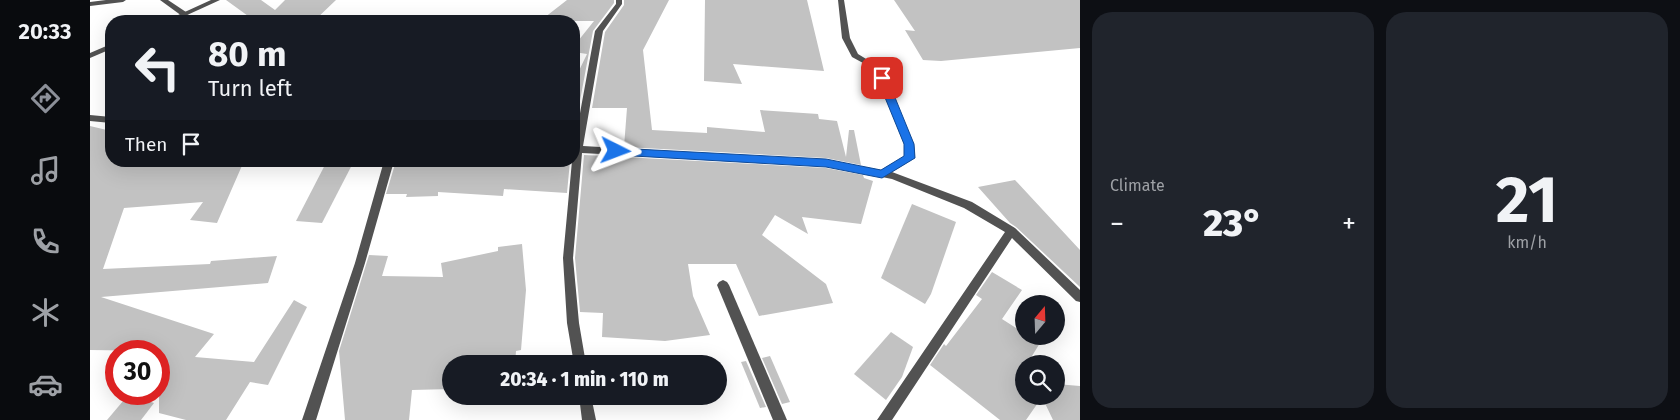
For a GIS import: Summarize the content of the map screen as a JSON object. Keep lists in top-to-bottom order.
{
  "north": "top",
  "page": {
    "tabs": "20:33",
    "tile": [
      "Climate",
      ["21", "km/h"]
    ],
    "turn": ["80 m", "Turn left"],
    "then": "Then",
    "heat": ["−", "23°", "+"],
    "limit": "30",
    "trip": "20:34 · 1 min · 110 m"
  }
}
